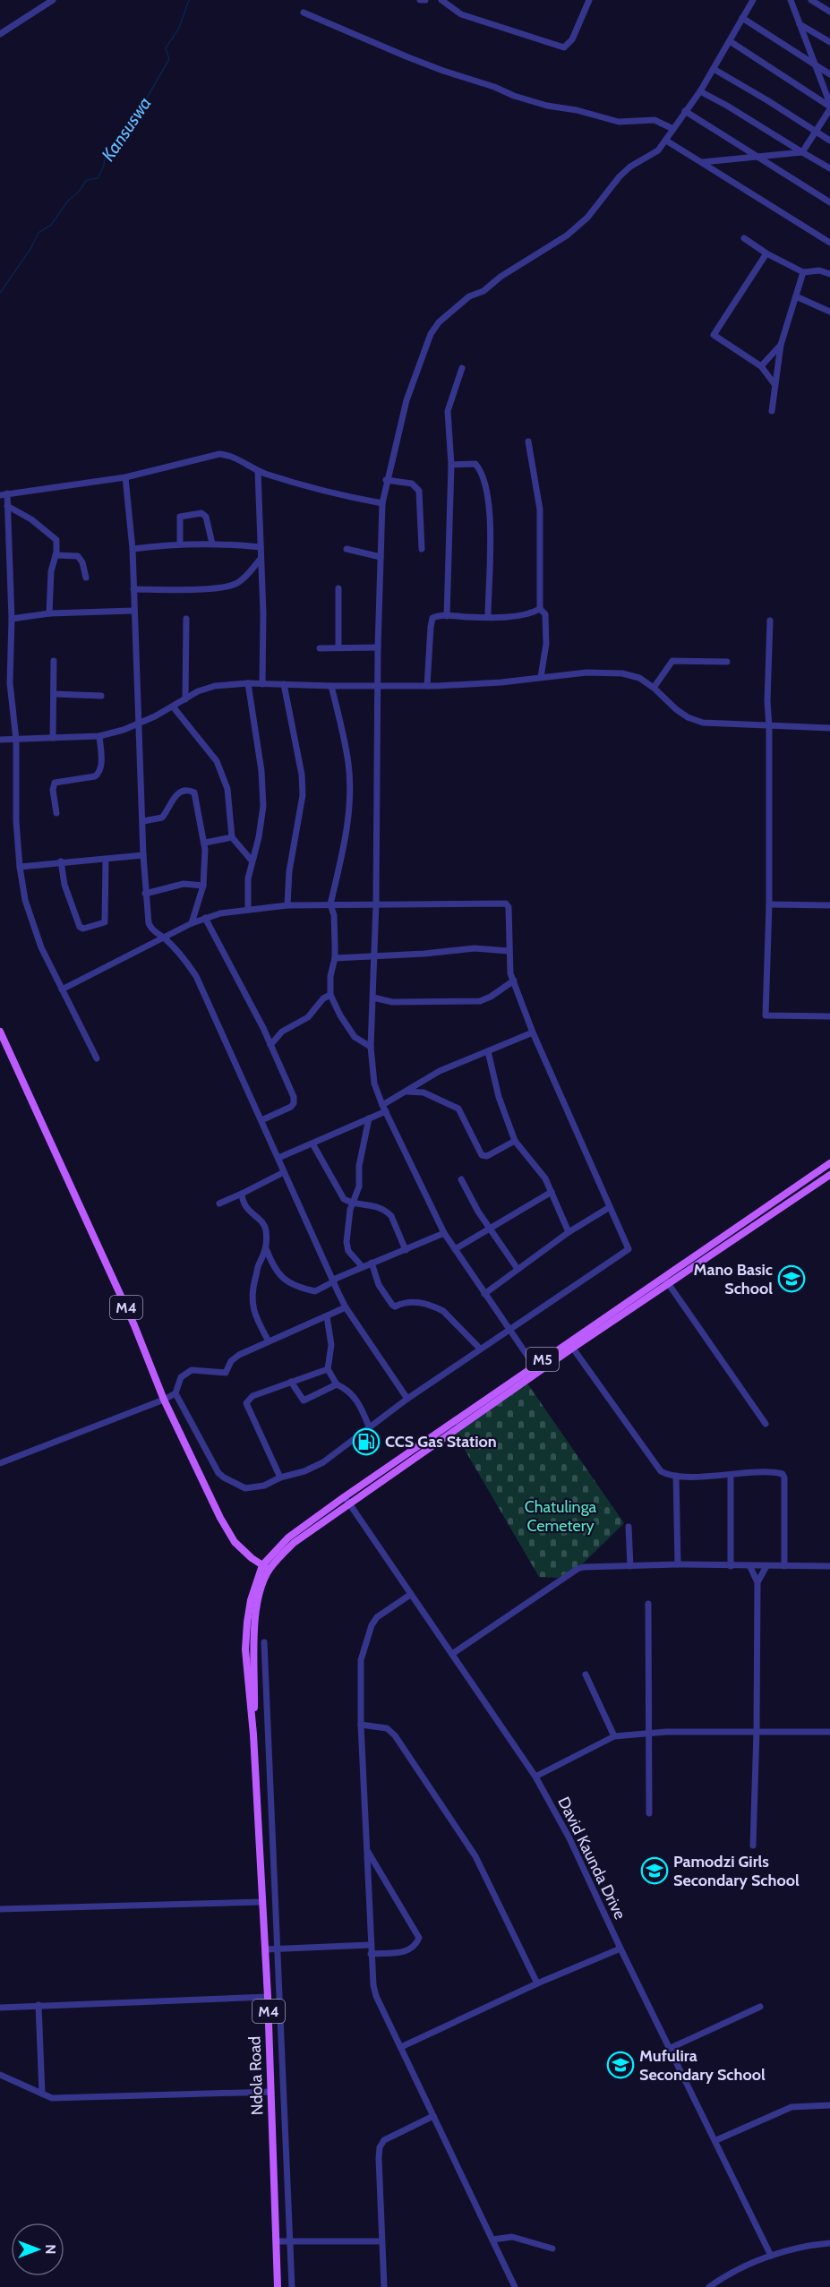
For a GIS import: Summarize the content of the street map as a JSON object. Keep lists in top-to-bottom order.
{
  "streets": {
    "main road": ["M4", "M5", "Ndola Road"],
    "street": ["David Kaunda Drive"]
  },
  "crossings": [
    ["M4", "M5"],
    ["M4", "Ndola Road"],
    ["M5", "David Kaunda Drive"],
    ["M5", "Ndola Road"]
  ],
  "water": ["Kansuswa"],
  "parks": ["Chatulinga Cemetery"],
  "places": {
    "school or university": ["Mano Basic School", "Pamodzi Girls Secondary School", "Mufulira Secondary School"],
    "fuel station": ["CCS Gas Station"]
  },
  "north": "right"
}
